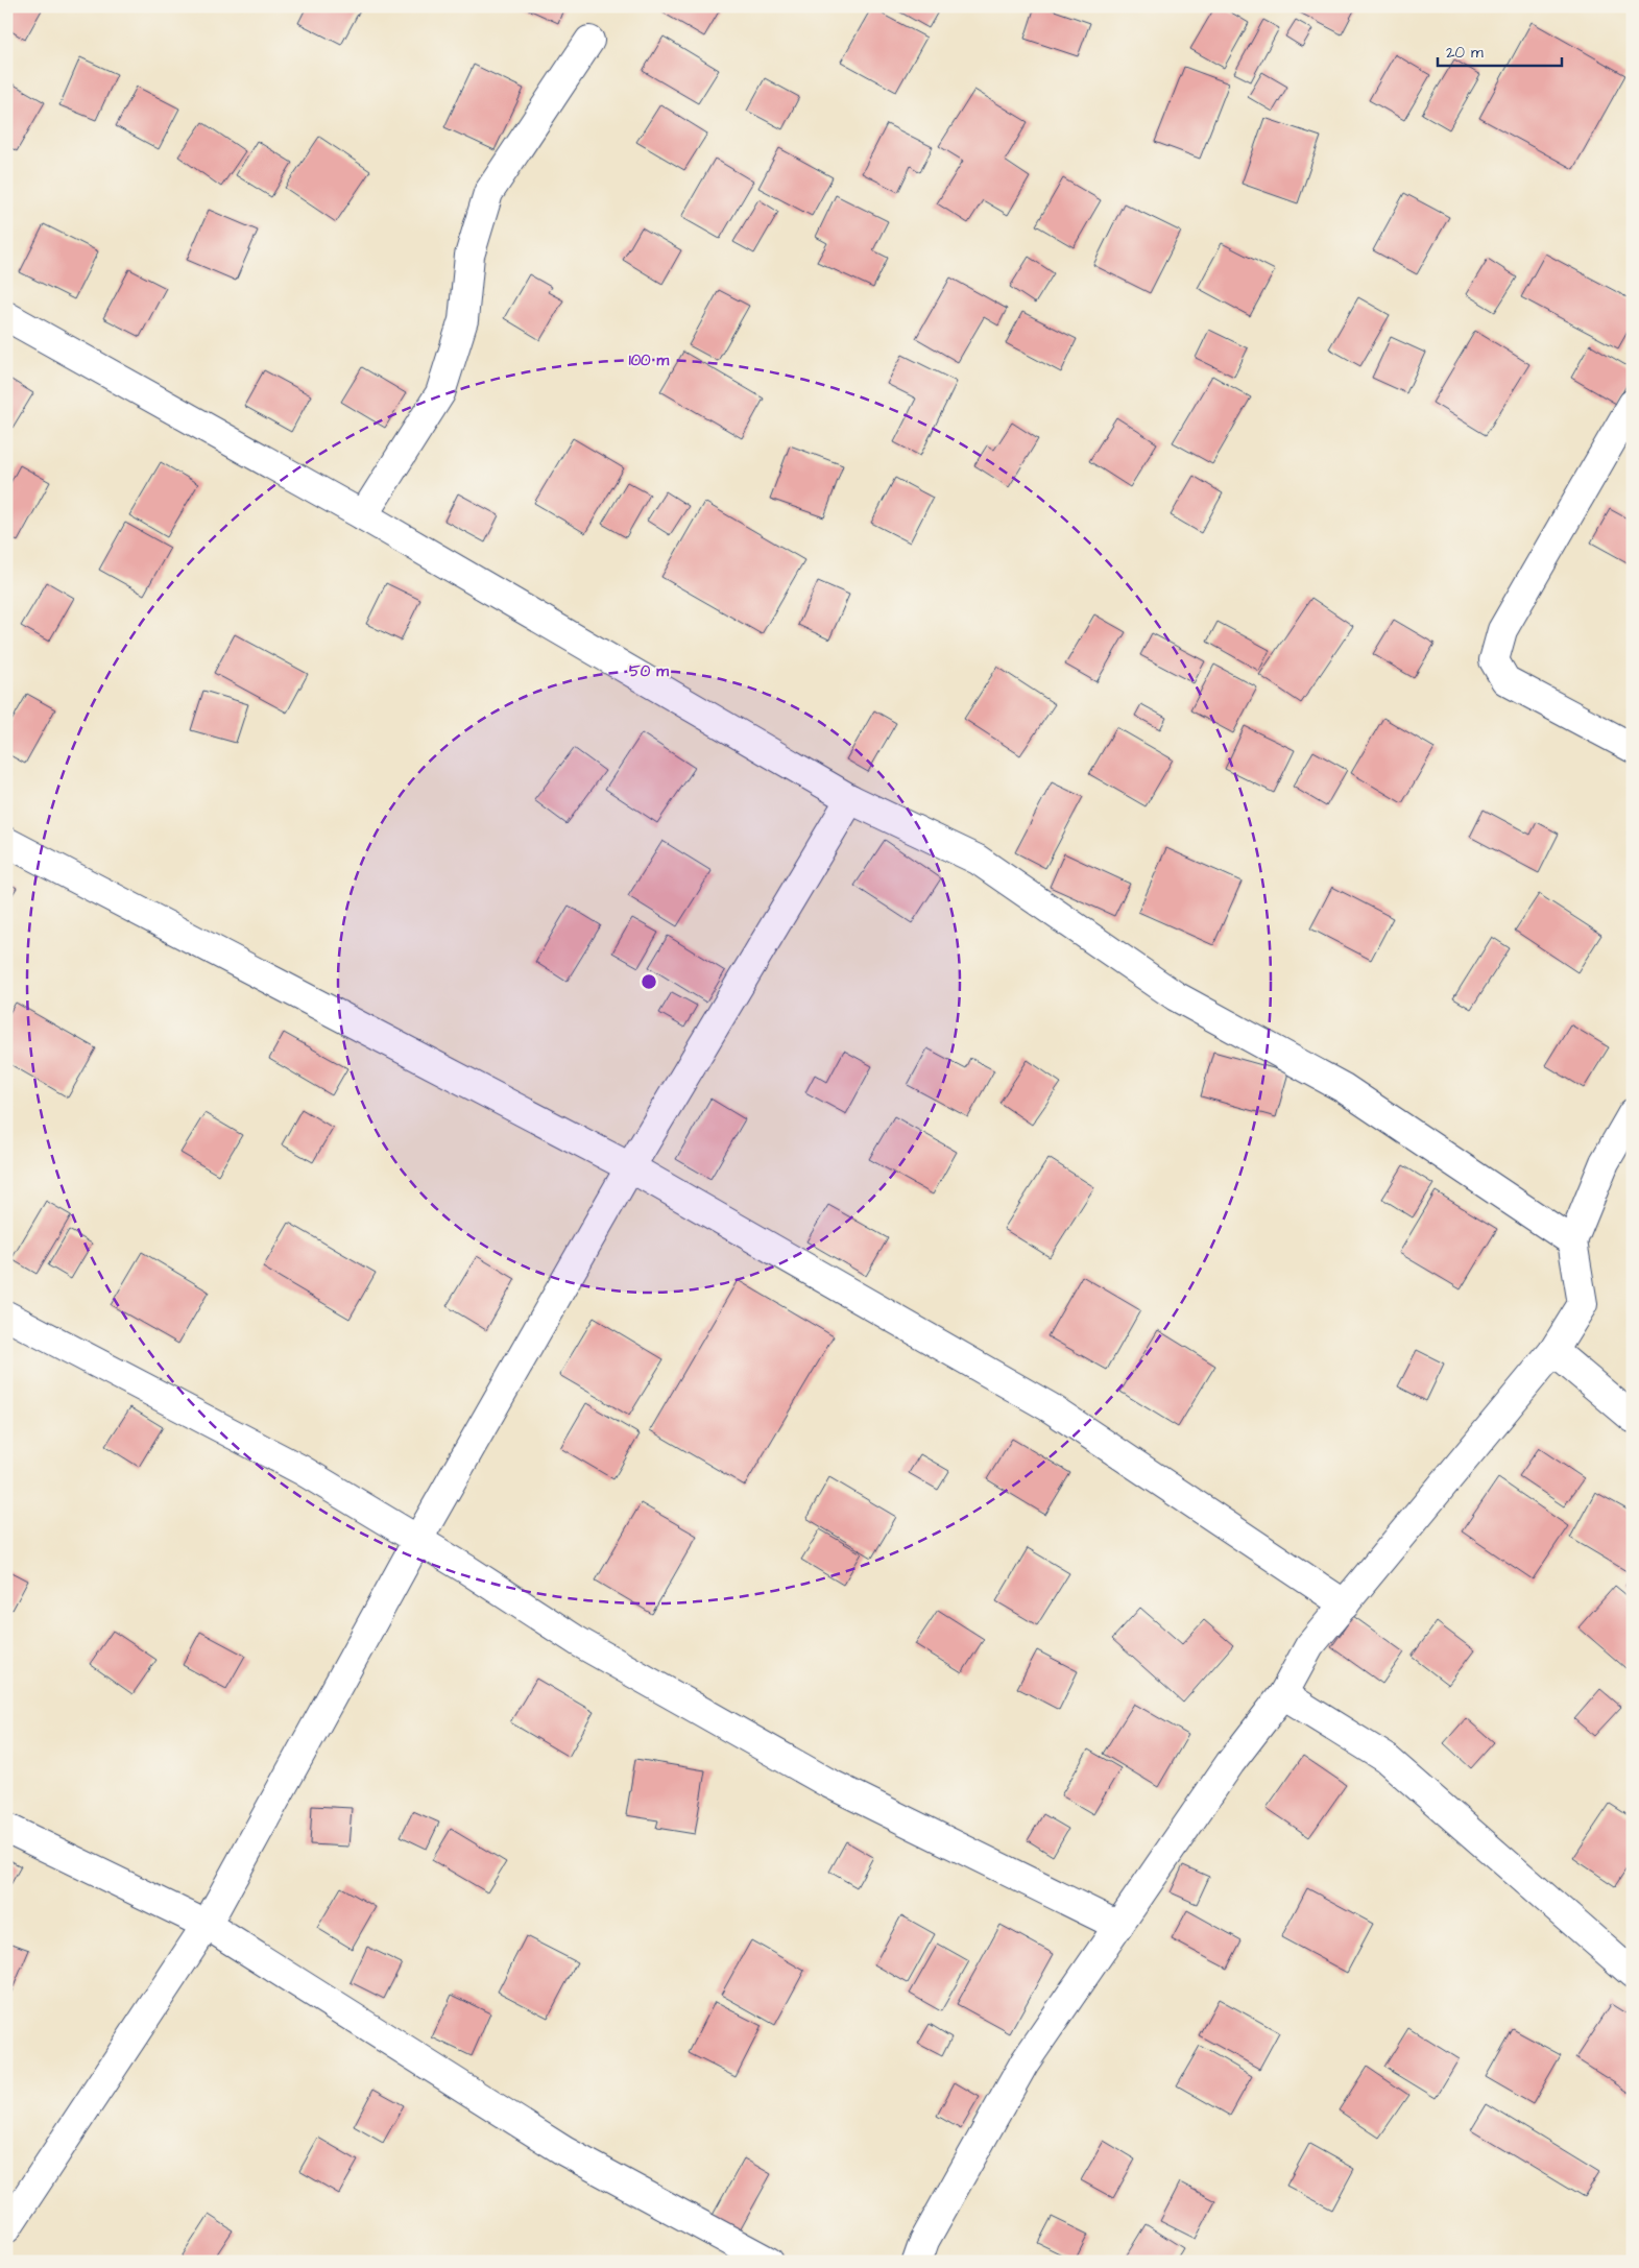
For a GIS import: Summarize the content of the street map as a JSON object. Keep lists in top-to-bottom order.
{
  "scale_bar": "20 m",
  "rings": ["100 m", "50 m"]
}
